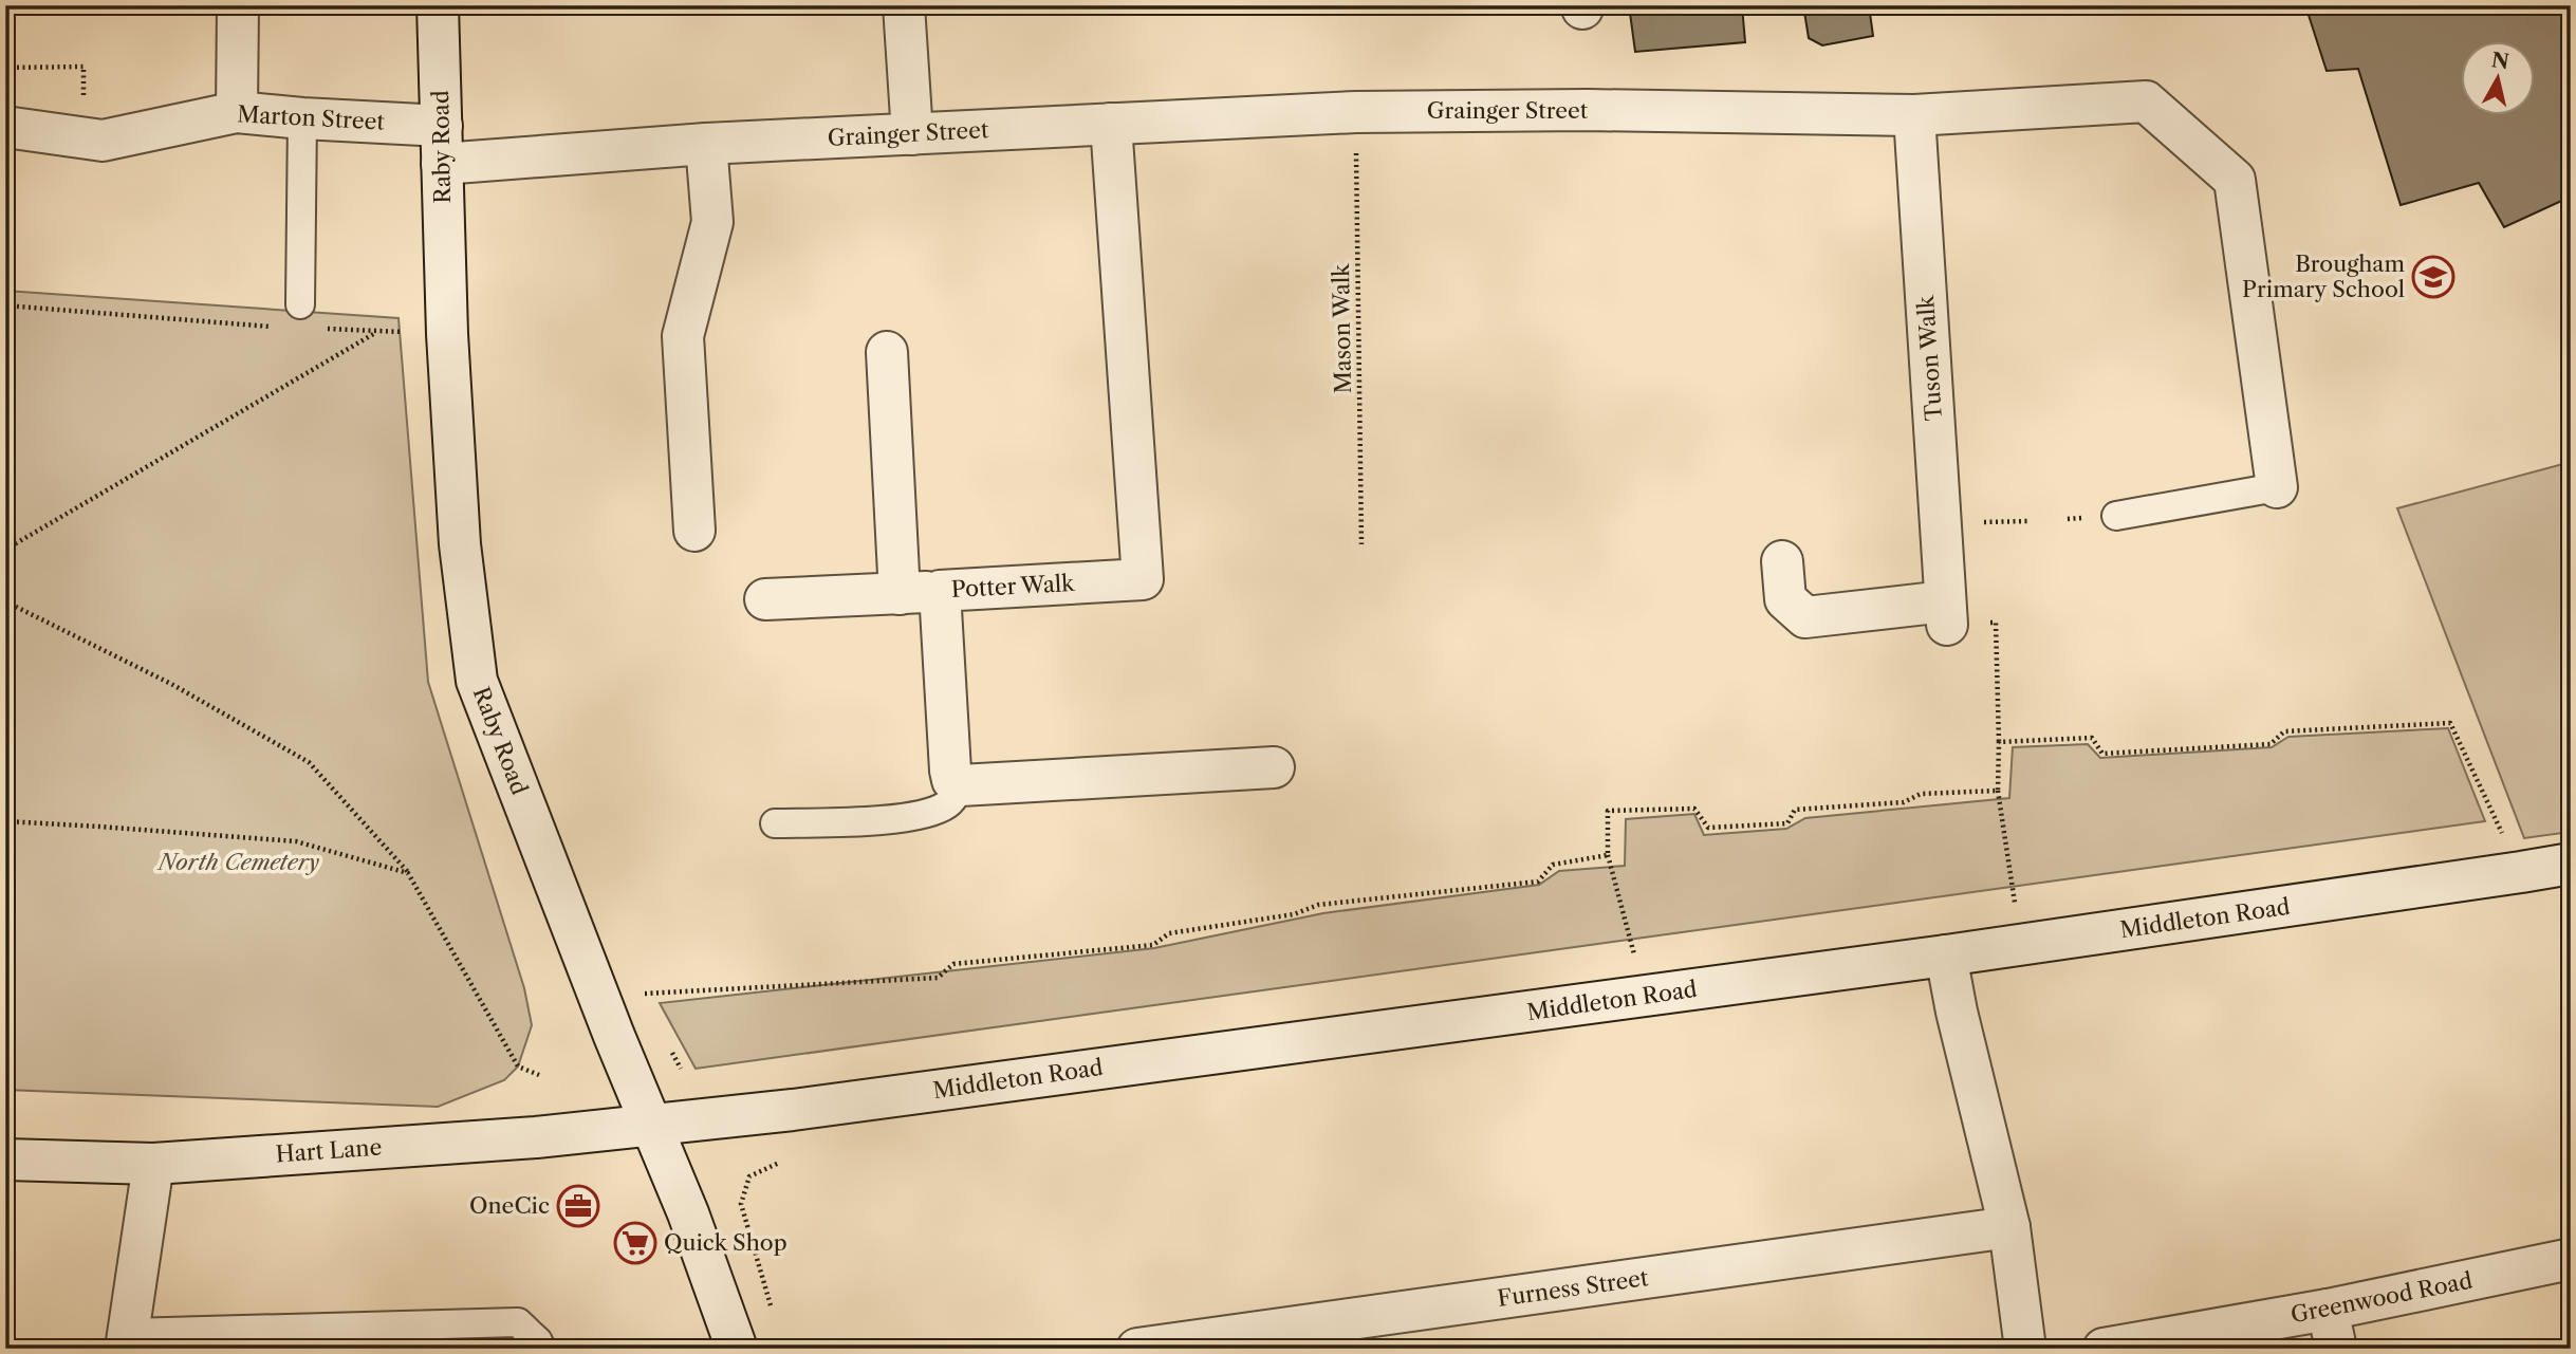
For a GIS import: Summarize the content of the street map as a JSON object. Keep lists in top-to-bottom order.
{
  "streets": {
    "street": [
      "Grainger Street",
      "Marton Street",
      "Raby Road",
      "Tuson Walk",
      "Potter Walk",
      "Middleton Road",
      "Hart Lane",
      "Furness Street",
      "Greenwood Road"
    ],
    "path": ["Mason Walk"]
  },
  "crossings": [
    ["Grainger Street", "Marton Street"],
    ["Grainger Street", "Raby Road"],
    ["Grainger Street", "Mason Walk"],
    ["Grainger Street", "Tuson Walk"],
    ["Grainger Street", "Potter Walk"],
    ["Marton Street", "Raby Road"],
    ["Raby Road", "Middleton Road"],
    ["Raby Road", "Hart Lane"],
    ["Middleton Road", "Hart Lane"]
  ],
  "parks": ["North Cemetery"],
  "places": {
    "school or university": ["Brougham Primary School"],
    "office": ["OneCic"],
    "supermarket": ["Quick Shop"]
  },
  "north": "top"
}
